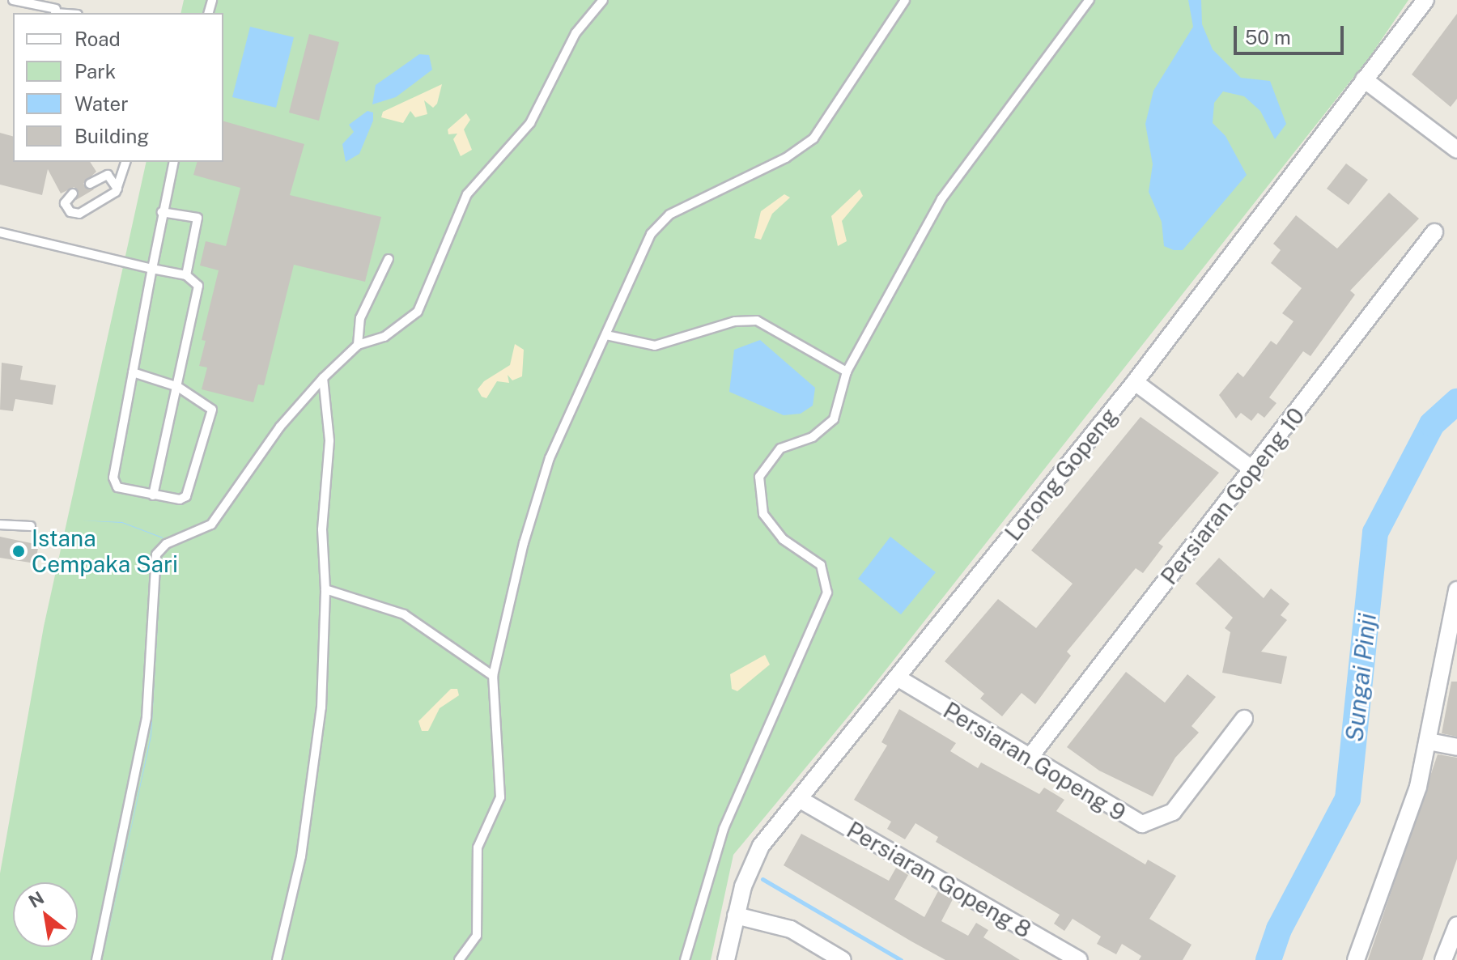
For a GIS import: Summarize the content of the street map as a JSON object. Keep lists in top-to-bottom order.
{
  "streets": {
    "street": [
      "Lorong Gopeng",
      "Persiaran Gopeng 10",
      "Persiaran Gopeng 9",
      "Persiaran Gopeng 8"
    ]
  },
  "crossings": [
    ["Lorong Gopeng", "Persiaran Gopeng 9"],
    ["Lorong Gopeng", "Persiaran Gopeng 8"],
    ["Persiaran Gopeng 10", "Persiaran Gopeng 9"]
  ],
  "water": ["Sungai Pinji"],
  "places": ["Istana Cempaka Sari"],
  "legend": [
    "Road",
    "Park",
    "Water",
    "Building"
  ],
  "scale_bar": "50 m",
  "north": "top left"
}
